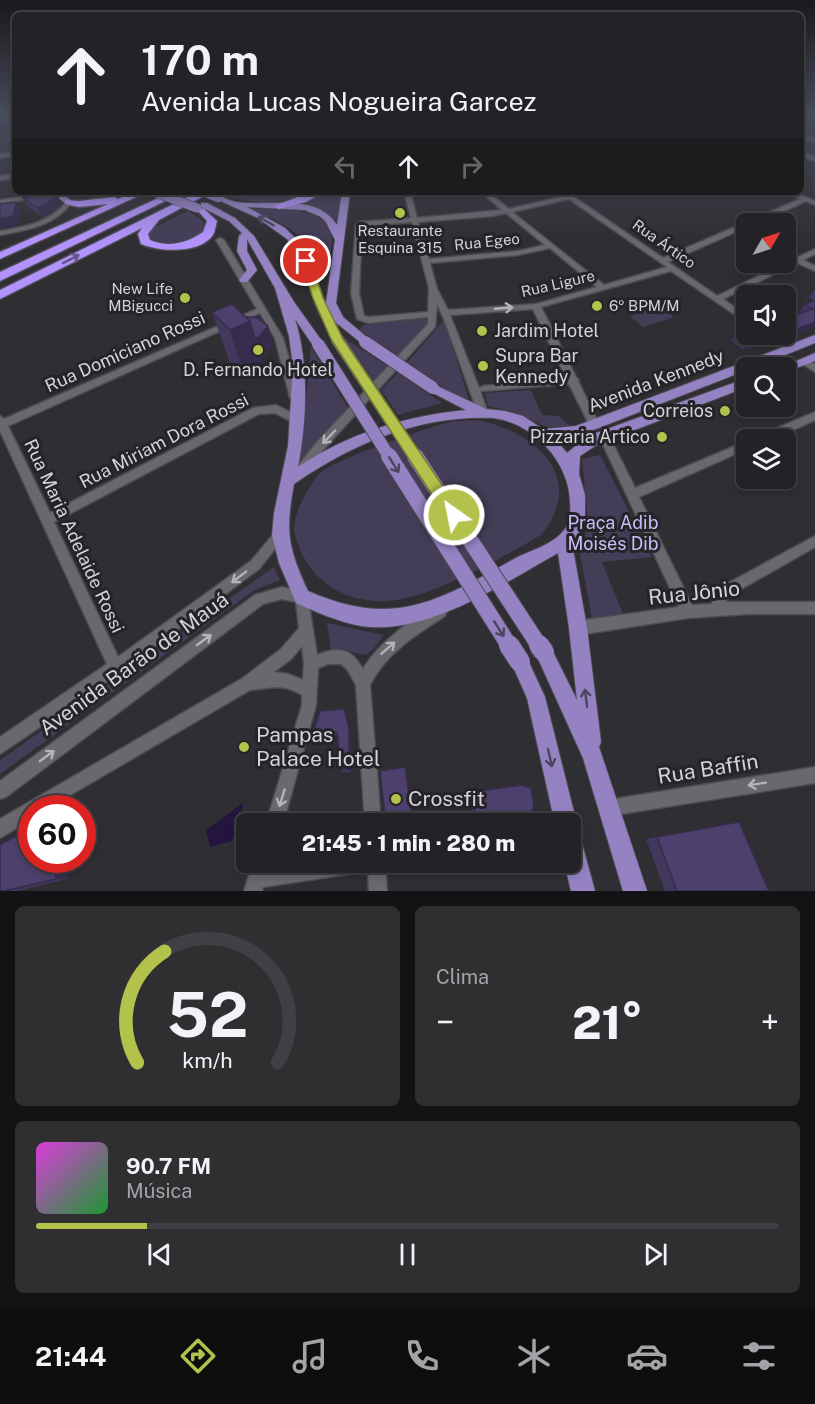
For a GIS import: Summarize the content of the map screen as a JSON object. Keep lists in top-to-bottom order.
{
  "streets": {
    "main road": ["Avenida Kennedy"],
    "street": [
      "Rua Egeo",
      "Rua Ártico",
      "Rua Ligure",
      "Rua Domiciano Rossi",
      "Rua Miriam Dora Rossi",
      "Rua Maria Adelaide Rossi",
      "Rua Jônio",
      "Avenida Barão de Mauá",
      "Rua Baffin"
    ]
  },
  "crossings": [
    ["Rua Ártico", "Rua Ligure"],
    ["Rua Domiciano Rossi", "Rua Maria Adelaide Rossi"],
    ["Rua Miriam Dora Rossi", "Rua Maria Adelaide Rossi"],
    ["Rua Maria Adelaide Rossi", "Avenida Barão de Mauá"]
  ],
  "one_way": ["Rua Baffin"],
  "parks": ["Praça Adib Moisés Dib"],
  "places": [
    "Restaurante Esquina 315",
    "New Life MBigucci",
    "6º BPM/M",
    "Jardim Hotel",
    "D. Fernando Hotel",
    "Supra Bar Kennedy",
    "Correios",
    "Pizzaria Artico",
    "Pampas Palace Hotel",
    "Crossfit"
  ],
  "north": "top right",
  "page": {
    "turn": ["170 m", "Avenida Lucas Nogueira Garcez"],
    "limit": "60",
    "trip": "21:45 · 1 min · 280 m",
    "tile": "Clima",
    "heat": ["−", "21°", "+"],
    "song": ["90.7 FM", "Música"],
    "tabs": "21:44",
    "gauge": ["52", "km/h"]
  }
}
